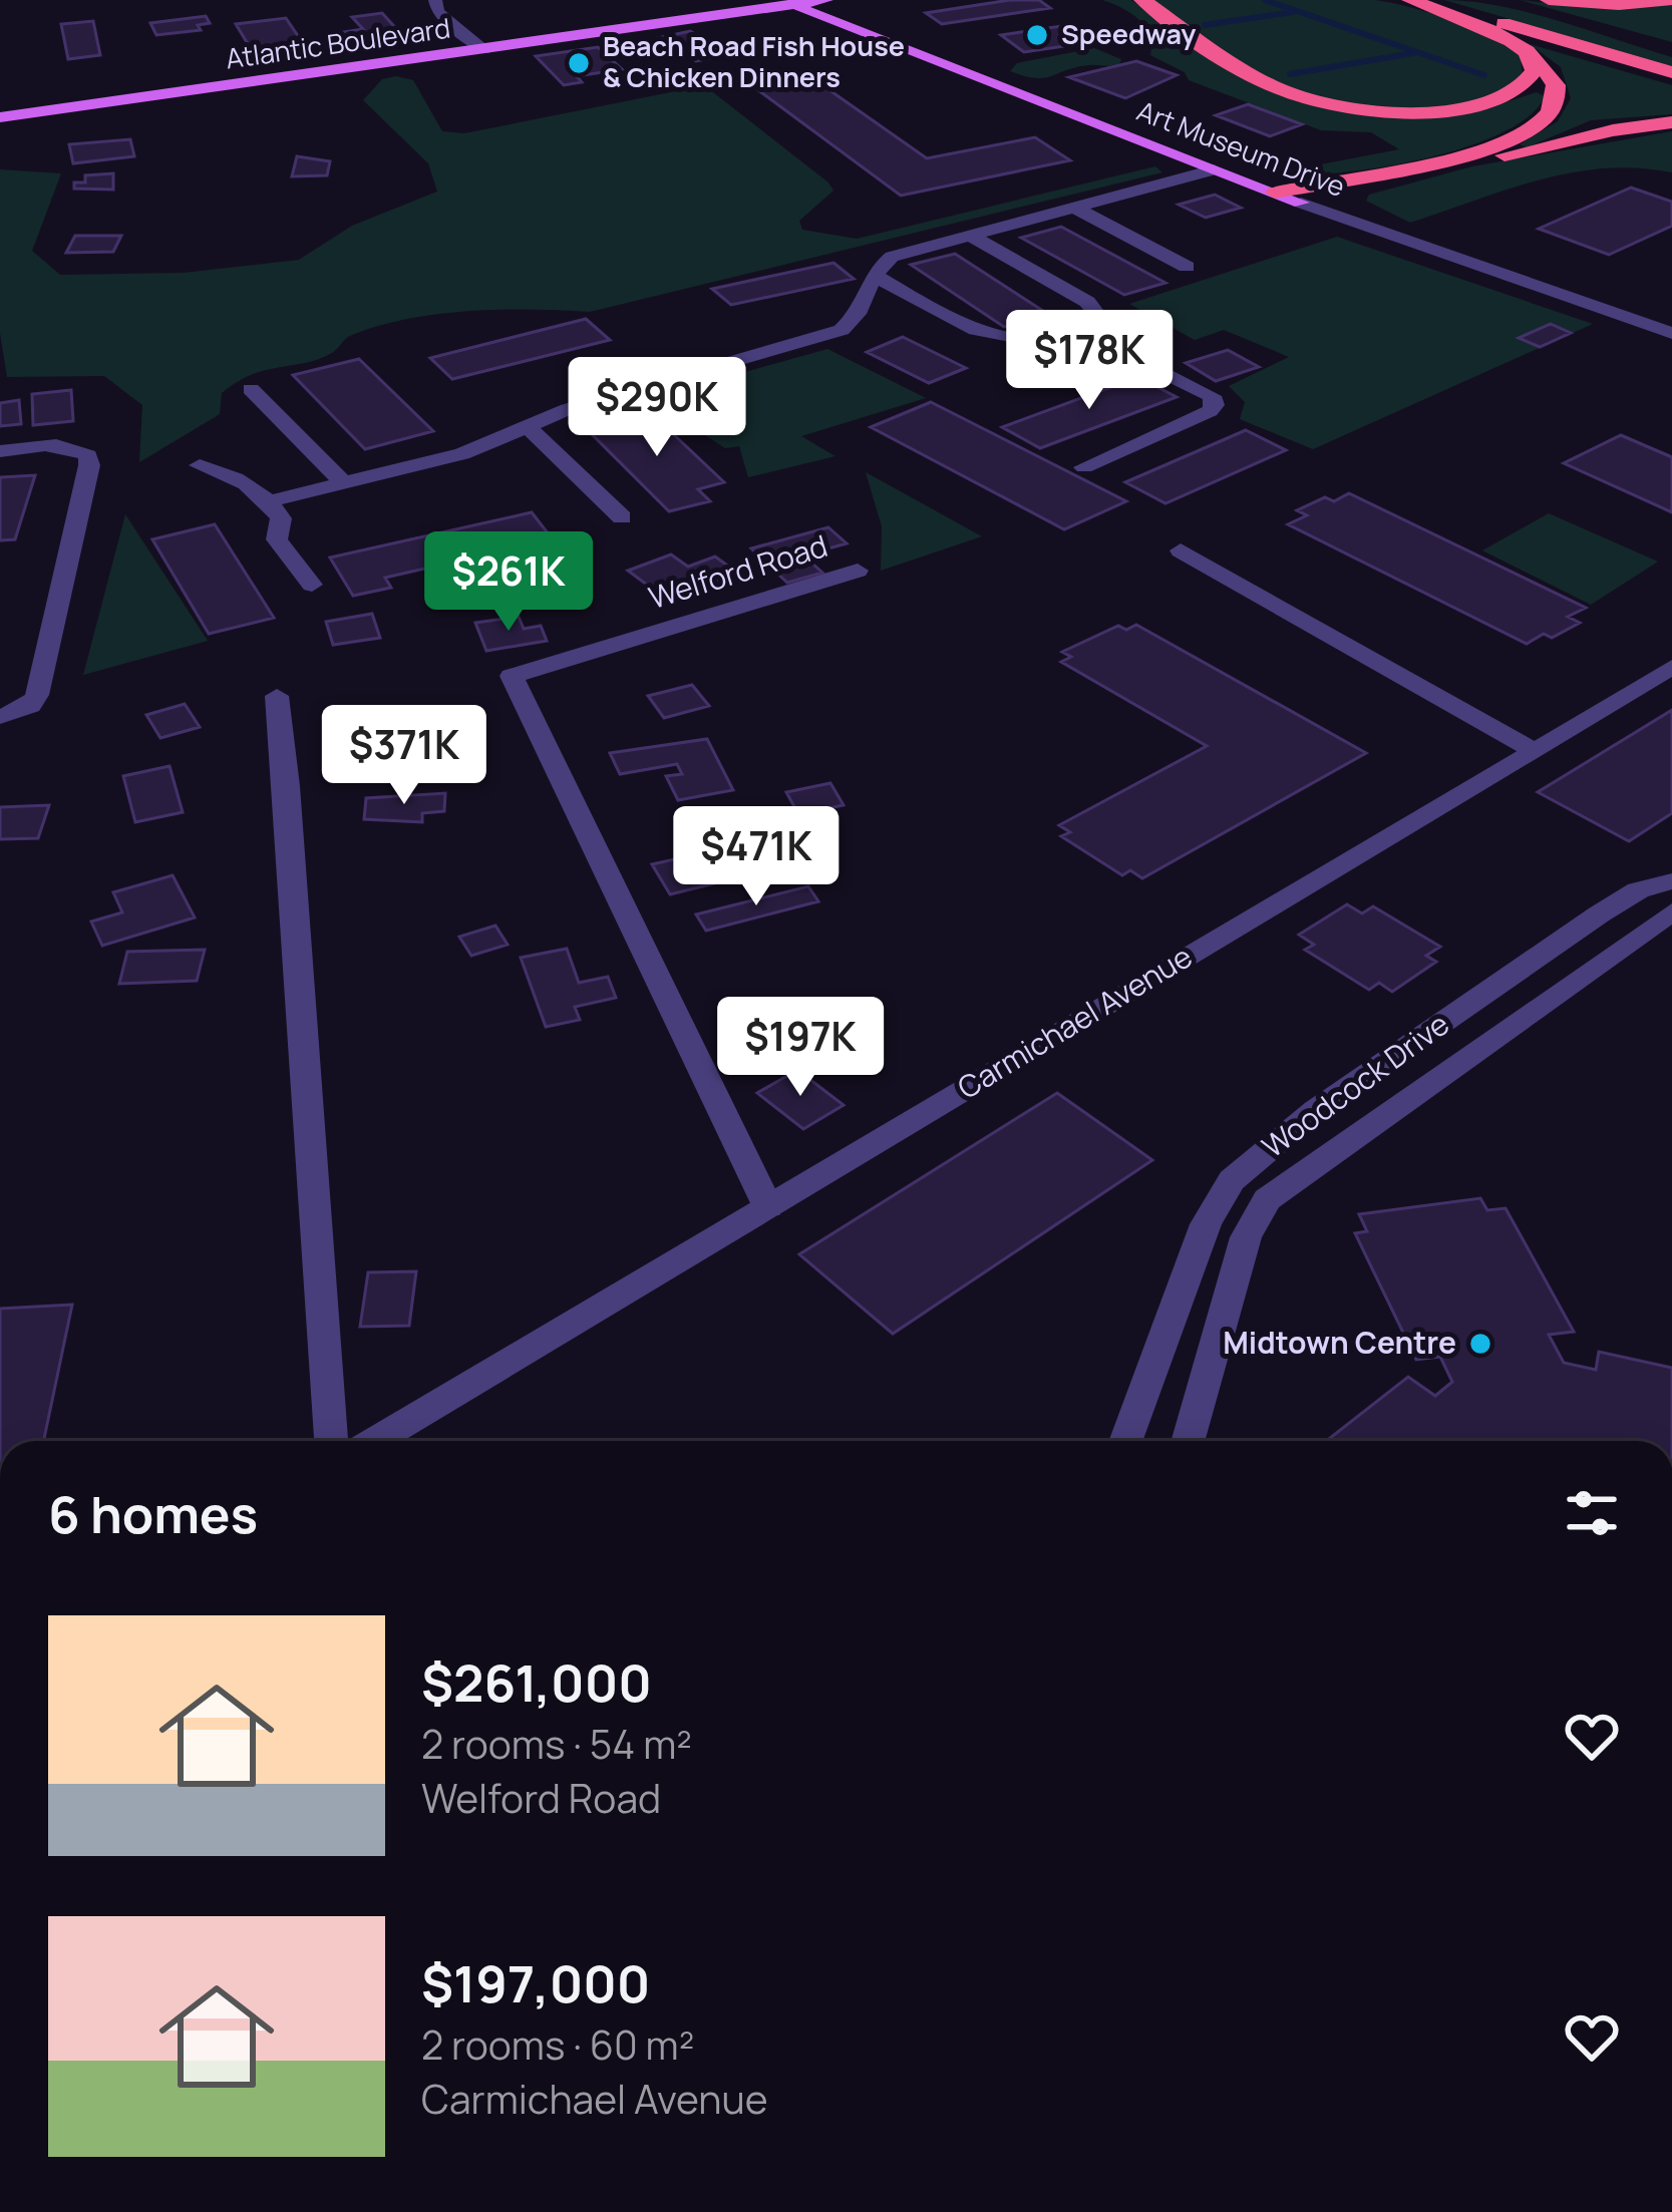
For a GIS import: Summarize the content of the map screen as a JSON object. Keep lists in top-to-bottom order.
{
  "streets": {
    "main road": ["Atlantic Boulevard", "Art Museum Drive"],
    "street": ["Welford Road", "Carmichael Avenue", "Woodcock Drive"]
  },
  "crossings": [
    ["Atlantic Boulevard", "Art Museum Drive"],
    ["Welford Road", "Carmichael Avenue"]
  ],
  "places": ["Speedway", "Beach Road Fish House & Chicken Dinners", "Midtown Centre"],
  "page": {
    "price": [
      "$178K",
      "$290K",
      "$261K",
      "$371K",
      "$471K",
      "$197K"
    ],
    "heading": "6 homes",
    "list": [
      {
        "name": "$261,000",
        "note": "2 rooms · 54 m² · Welford Road"
      },
      {
        "name": "$197,000",
        "note": "2 rooms · 60 m² · Carmichael Avenue"
      }
    ]
  }
}
